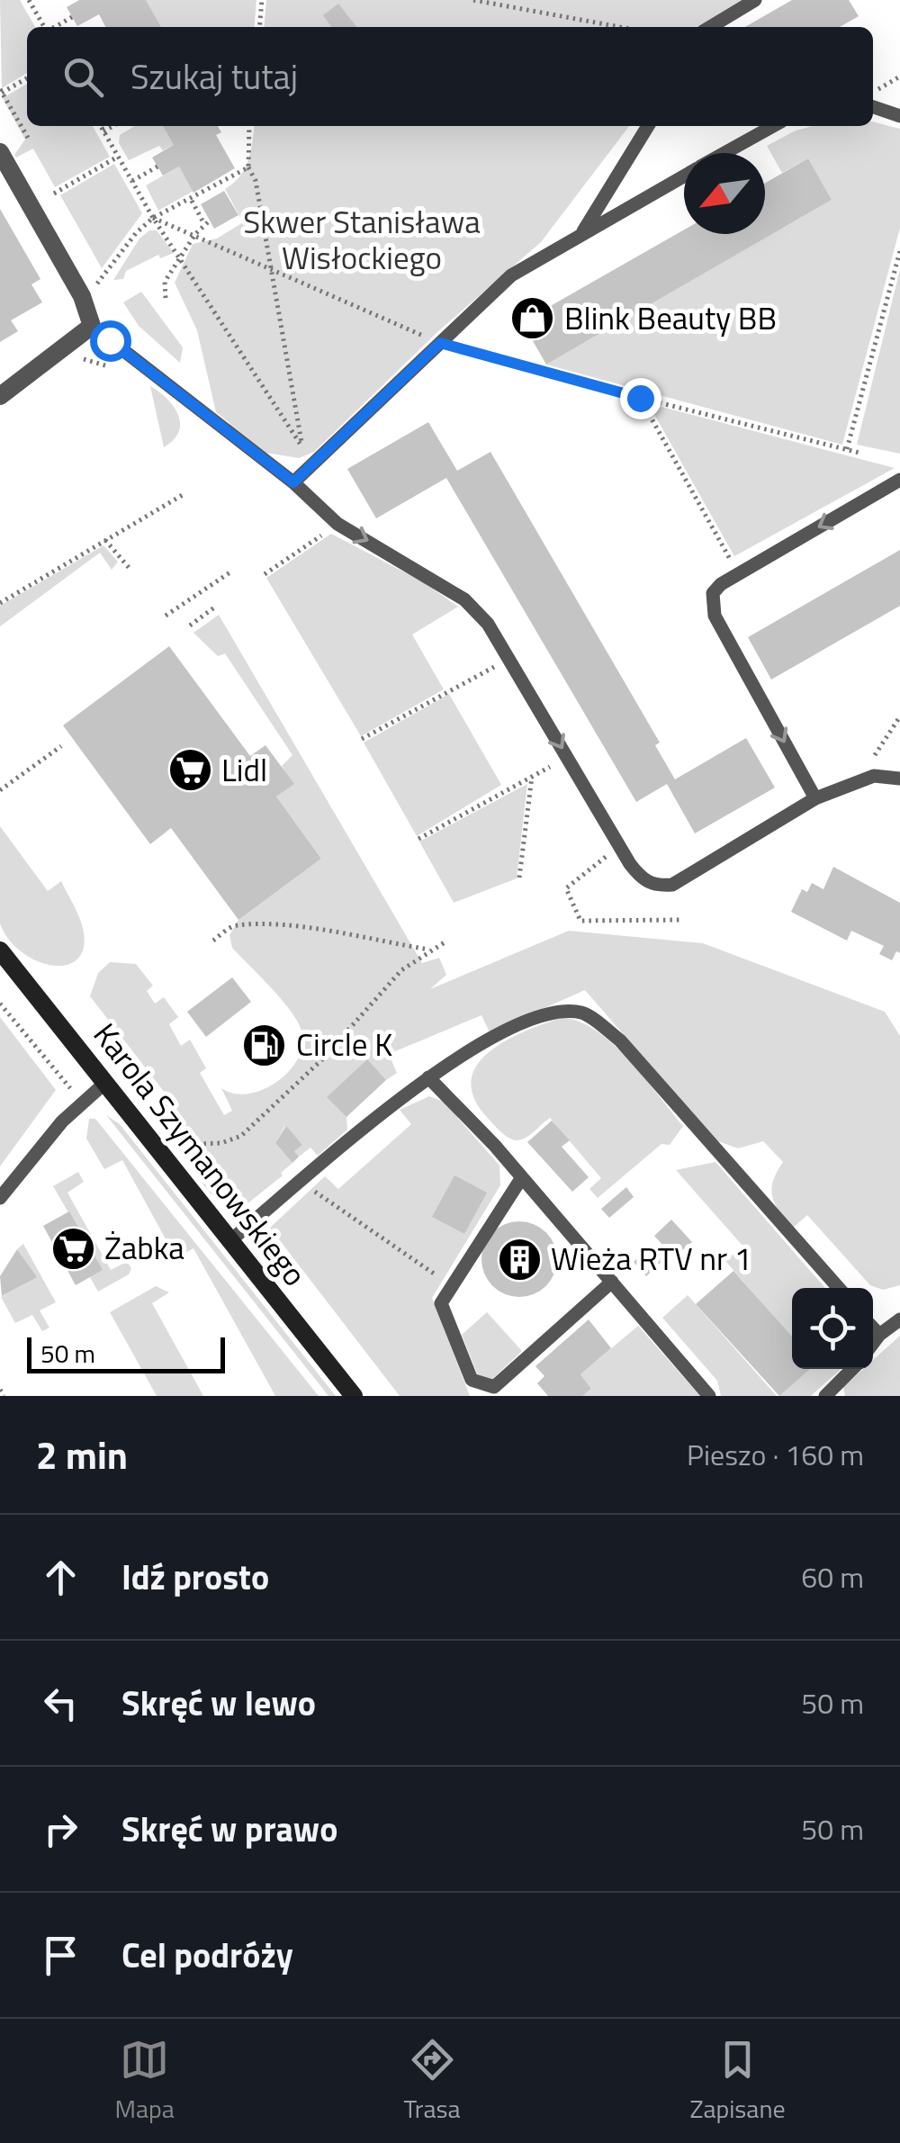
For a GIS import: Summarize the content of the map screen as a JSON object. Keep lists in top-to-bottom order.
{
  "streets": {
    "street": ["Karola Szymanowskiego"]
  },
  "parks": ["Skwer Stanisława Wisłockiego"],
  "places": {
    "shop": ["Blink Beauty BB"],
    "supermarket": ["Lidl", "Żabka"],
    "fuel station": ["Circle K"],
    "building": ["Wieża RTV nr 1"]
  },
  "scale_bar": "50 m",
  "north": "bottom left",
  "page": {
    "search": "Szukaj tutaj",
    "scale": "50 m",
    "heading": ["2 min", "Pieszo · 160 m"],
    "list": [
      ["Idź prosto", "60 m"],
      ["Skręć w lewo", "50 m"],
      ["Skręć w prawo", "50 m"],
      "Cel podróży"
    ],
    "nav": ["Mapa", "Trasa", "Zapisane"]
  }
}
